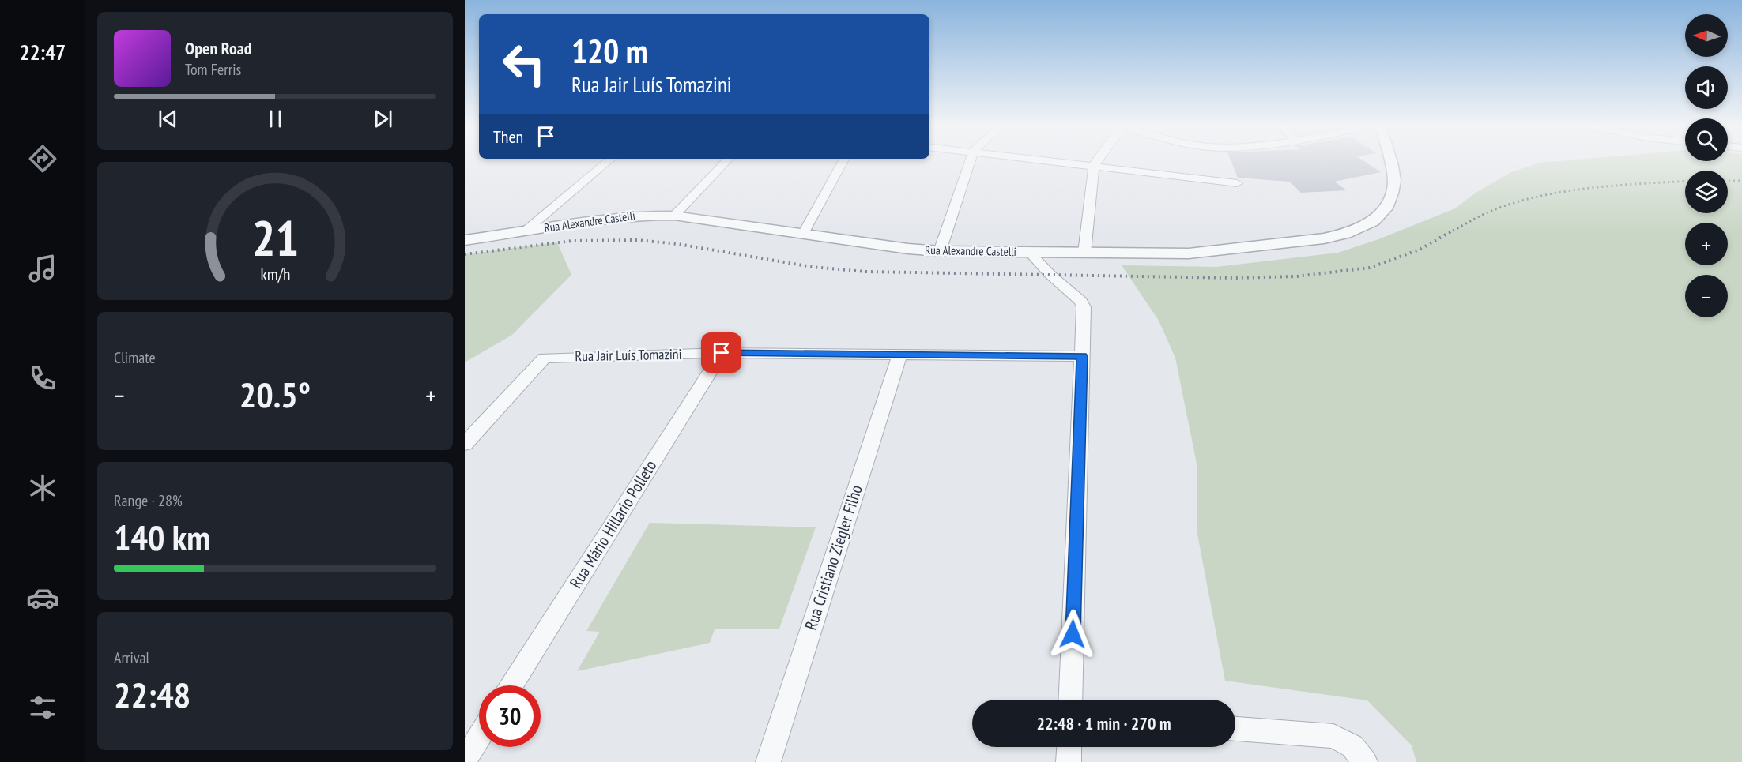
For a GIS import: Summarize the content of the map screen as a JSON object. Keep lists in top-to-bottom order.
{
  "streets": {
    "street": [
      "Rua Alexandre Castelli",
      "Rua Jair Luís Tomazini",
      "Rua Mário Hillario Polleto",
      "Rua Cristiano Ziegler Filho"
    ]
  },
  "crossings": [
    ["Rua Jair Luís Tomazini", "Rua Mário Hillario Polleto"],
    ["Rua Jair Luís Tomazini", "Rua Cristiano Ziegler Filho"]
  ],
  "north": "left",
  "page": {
    "tabs": "22:47",
    "map_buttons": ["+", "−"],
    "turn": ["120 m", "Rua Jair Luís Tomazini"],
    "song": ["Open Road", "Tom Ferris"],
    "then": "Then",
    "tile": [
      "Climate",
      ["Range · 28%", "140 km"],
      ["Arrival", "22:48"]
    ],
    "heat": ["−", "20.5°", "+"],
    "limit": "30",
    "trip": "22:48 · 1 min · 270 m",
    "gauge": ["21", "km/h"]
  }
}
